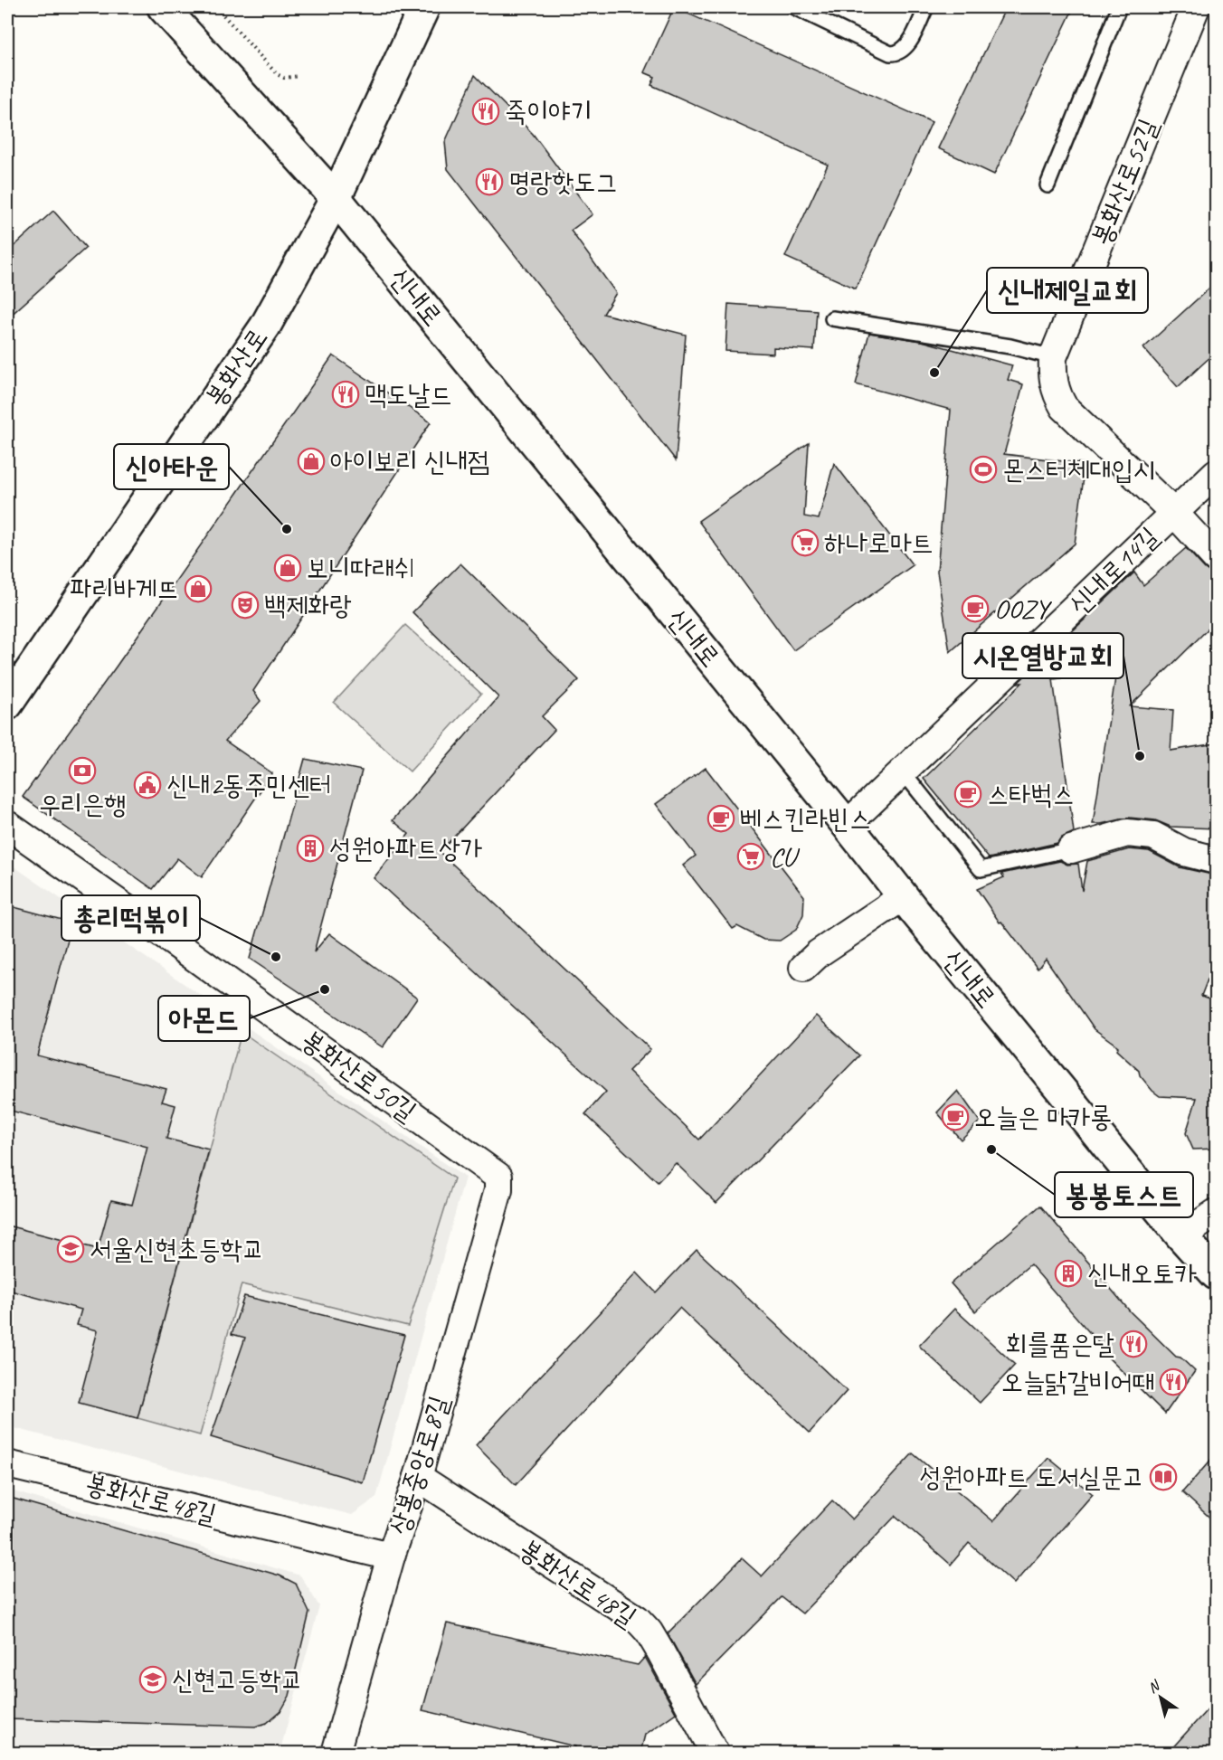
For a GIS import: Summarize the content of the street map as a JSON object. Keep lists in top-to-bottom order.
{
  "streets": {
    "main road": ["신내로", "봉화산로"],
    "street": [
      "봉화산로52길",
      "신내로14길",
      "봉화산로50길",
      "상봉중앙로8길",
      "봉화산로48길"
    ]
  },
  "crossings": [
    ["봉화산로52길", "신내로14길"],
    ["신내로", "봉화산로"],
    ["신내로", "신내로14길"],
    ["봉화산로50길", "상봉중앙로8길"],
    ["상봉중앙로8길", "봉화산로48길"]
  ],
  "places": {
    "restaurant": [
      "죽이야기",
      "명랑핫도그",
      "맥도날드",
      "회를품은달",
      "오늘닭갈비어때"
    ],
    "other": [
      "신내제일교회",
      "신아타운",
      "시온열방교회",
      "총리떡볶이",
      "아몬드",
      "봉봉토스트"
    ],
    "shop": ["아이보리 신내점", "보니따래쉬", "파리바게뜨"],
    "sports": ["몬스터체대입시"],
    "supermarket": ["하나로마트", "CU"],
    "theatre": ["백제화랑"],
    "cafe": [
      "OOZY",
      "스타벅스",
      "베스킨라빈스",
      "오늘은 마카롱"
    ],
    "bank": ["우리은행"],
    "public building": ["신내2동주민센터"],
    "building": ["성원아파트상가", "신내오토카"],
    "school or university": ["서울신현초등학교", "신현고등학교"],
    "library": ["성원아파트 도서실문고"]
  },
  "north": "top left"
}
